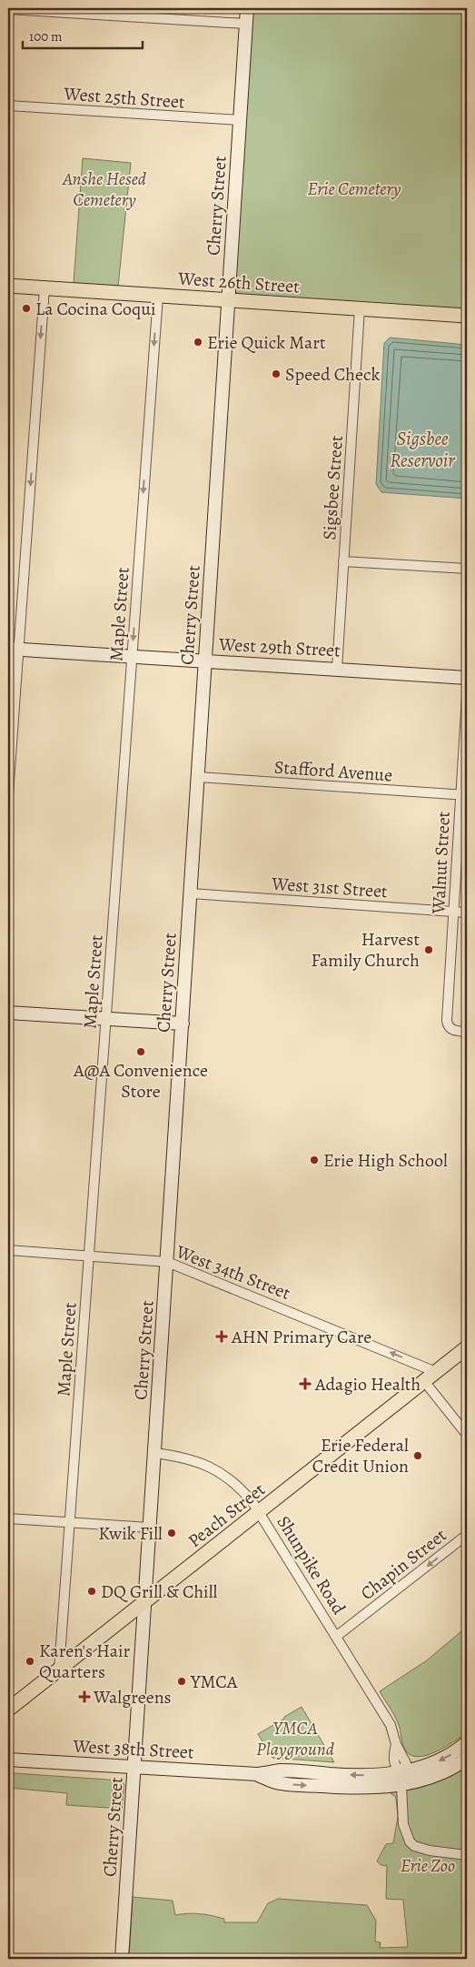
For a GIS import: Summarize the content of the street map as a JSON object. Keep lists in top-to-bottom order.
{
  "streets": {
    "main road": ["West 26th Street", "Peach Street"],
    "street": [
      "West 25th Street",
      "Cherry Street",
      "Sigsbee Street",
      "Maple Street",
      "West 29th Street",
      "Stafford Avenue",
      "Walnut Street",
      "West 31st Street",
      "West 34th Street",
      "Chapin Street",
      "Shunpike Road",
      "West 38th Street"
    ]
  },
  "crossings": [
    ["West 25th Street", "Cherry Street"],
    ["Cherry Street", "West 26th Street"],
    ["Cherry Street", "West 29th Street"],
    ["Cherry Street", "Stafford Avenue"],
    ["Cherry Street", "West 31st Street"],
    ["Cherry Street", "West 34th Street"],
    ["Cherry Street", "Peach Street"],
    ["Cherry Street", "Shunpike Road"],
    ["Cherry Street", "West 38th Street"],
    ["West 26th Street", "Sigsbee Street"],
    ["West 26th Street", "Maple Street"],
    ["Sigsbee Street", "West 29th Street"],
    ["Maple Street", "West 29th Street"],
    ["Maple Street", "West 34th Street"],
    ["Maple Street", "Peach Street"],
    ["Stafford Avenue", "Walnut Street"],
    ["Walnut Street", "West 31st Street"],
    ["West 34th Street", "Peach Street"],
    ["Peach Street", "Shunpike Road"],
    ["Chapin Street", "Shunpike Road"],
    ["Shunpike Road", "West 38th Street"]
  ],
  "one_way": ["West 34th Street", "Chapin Street"],
  "water": ["Sigsbee Reservoir"],
  "parks": [
    "Anshe Hesed Cemetery",
    "Erie Cemetery",
    "YMCA Playground",
    "Erie Zoo"
  ],
  "places": {
    "other": [
      "La Cocina Coqui",
      "Erie Quick Mart",
      "Speed Check",
      "Harvest Family Church",
      "A@A Convenience Store",
      "Erie High School",
      "Erie Federal Credit Union",
      "Kwik Fill",
      "DQ Grill & Chill",
      "Karen's Hair Quarters",
      "YMCA"
    ],
    "health": ["AHN Primary Care", "Adagio Health", "Walgreens"]
  },
  "scale_bar": "100 m"
}
